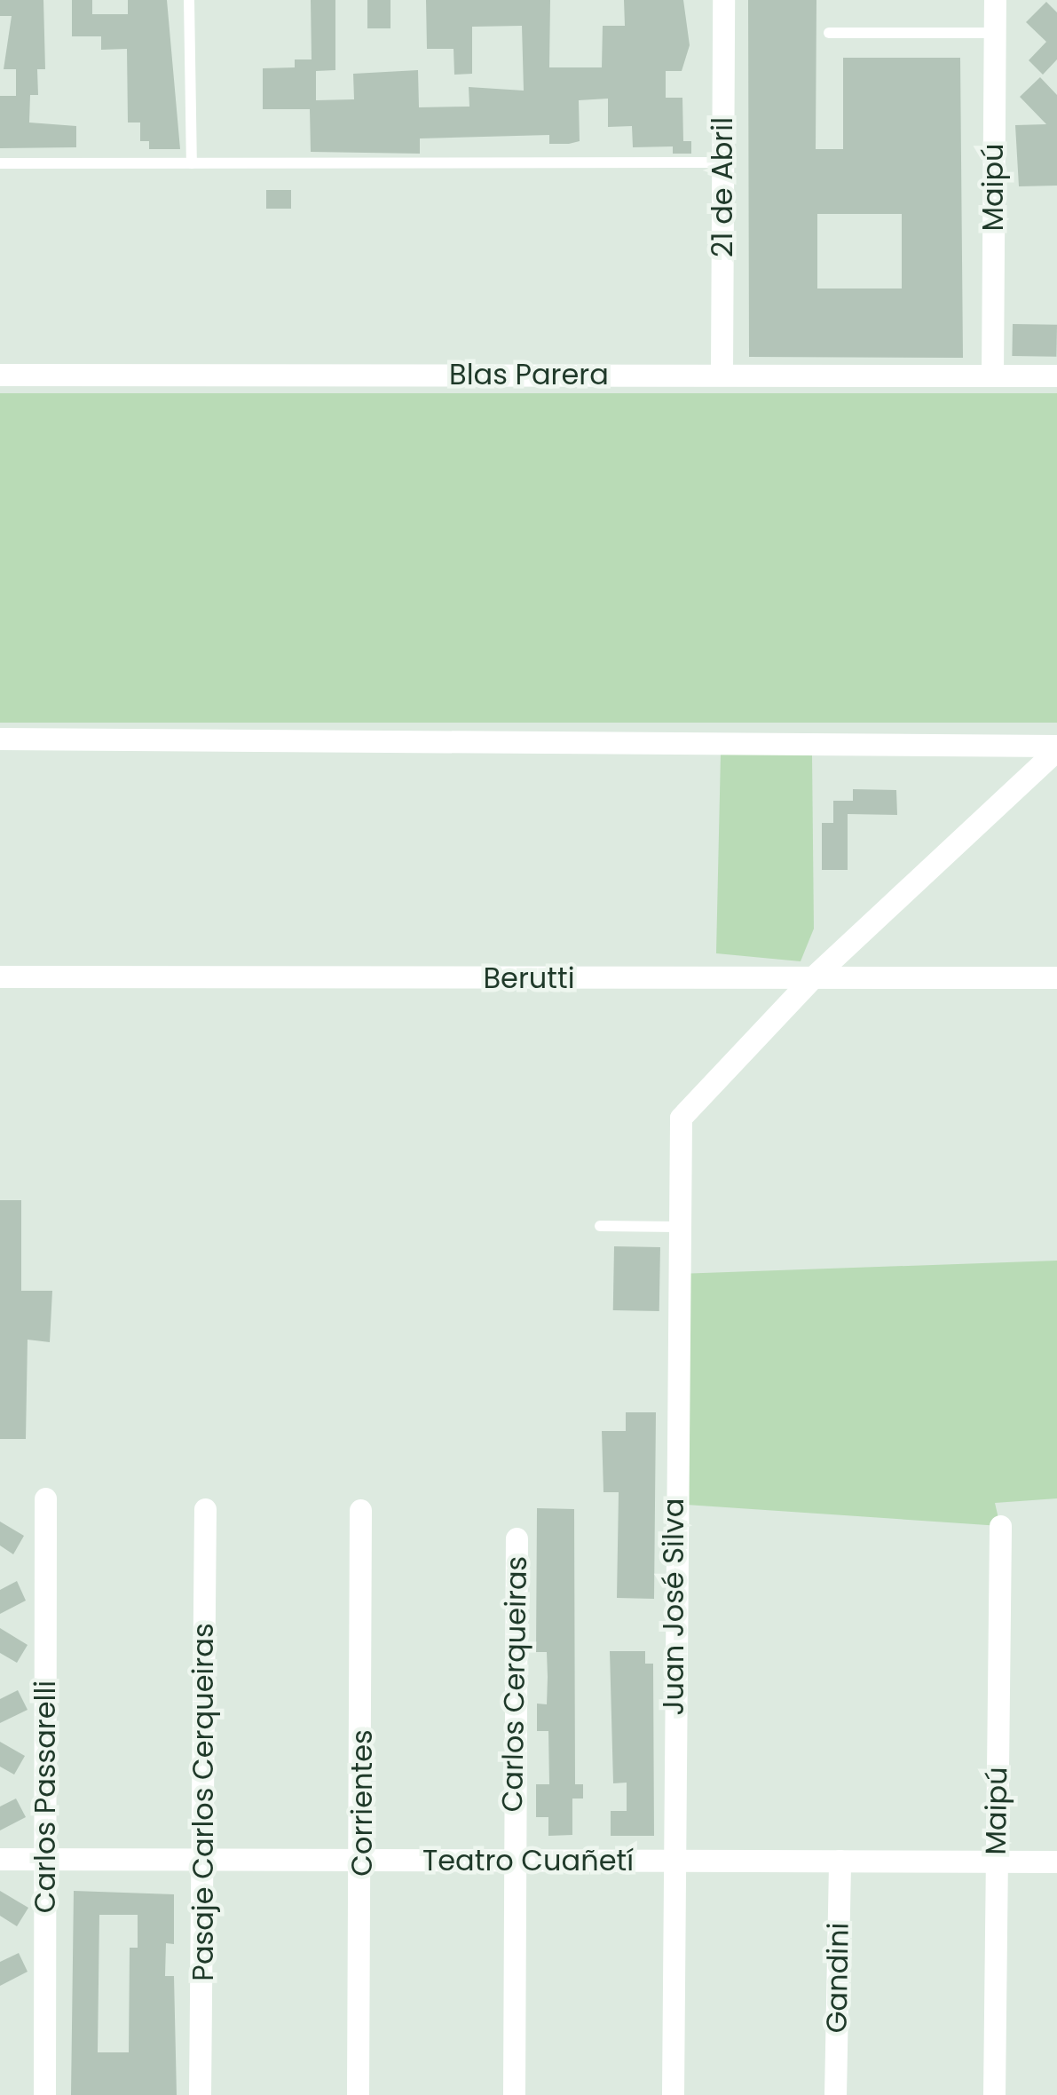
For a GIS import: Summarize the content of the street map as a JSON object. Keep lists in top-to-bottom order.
{
  "streets": {
    "street": [
      "21 de Abril",
      "Maipú",
      "Blas Parera",
      "Berutti",
      "Juan José Silva",
      "Carlos Cerqueiras",
      "Carlos Passarelli",
      "Pasaje Carlos Cerqueiras",
      "Corrientes",
      "Teatro Cuañetí",
      "Gandini"
    ]
  },
  "crossings": [
    ["21 de Abril", "Blas Parera"],
    ["Maipú", "Blas Parera"],
    ["Maipú", "Teatro Cuañetí"],
    ["Berutti", "Juan José Silva"],
    ["Juan José Silva", "Teatro Cuañetí"],
    ["Carlos Cerqueiras", "Teatro Cuañetí"],
    ["Carlos Passarelli", "Teatro Cuañetí"],
    ["Pasaje Carlos Cerqueiras", "Teatro Cuañetí"],
    ["Corrientes", "Teatro Cuañetí"],
    ["Teatro Cuañetí", "Gandini"]
  ]
}
